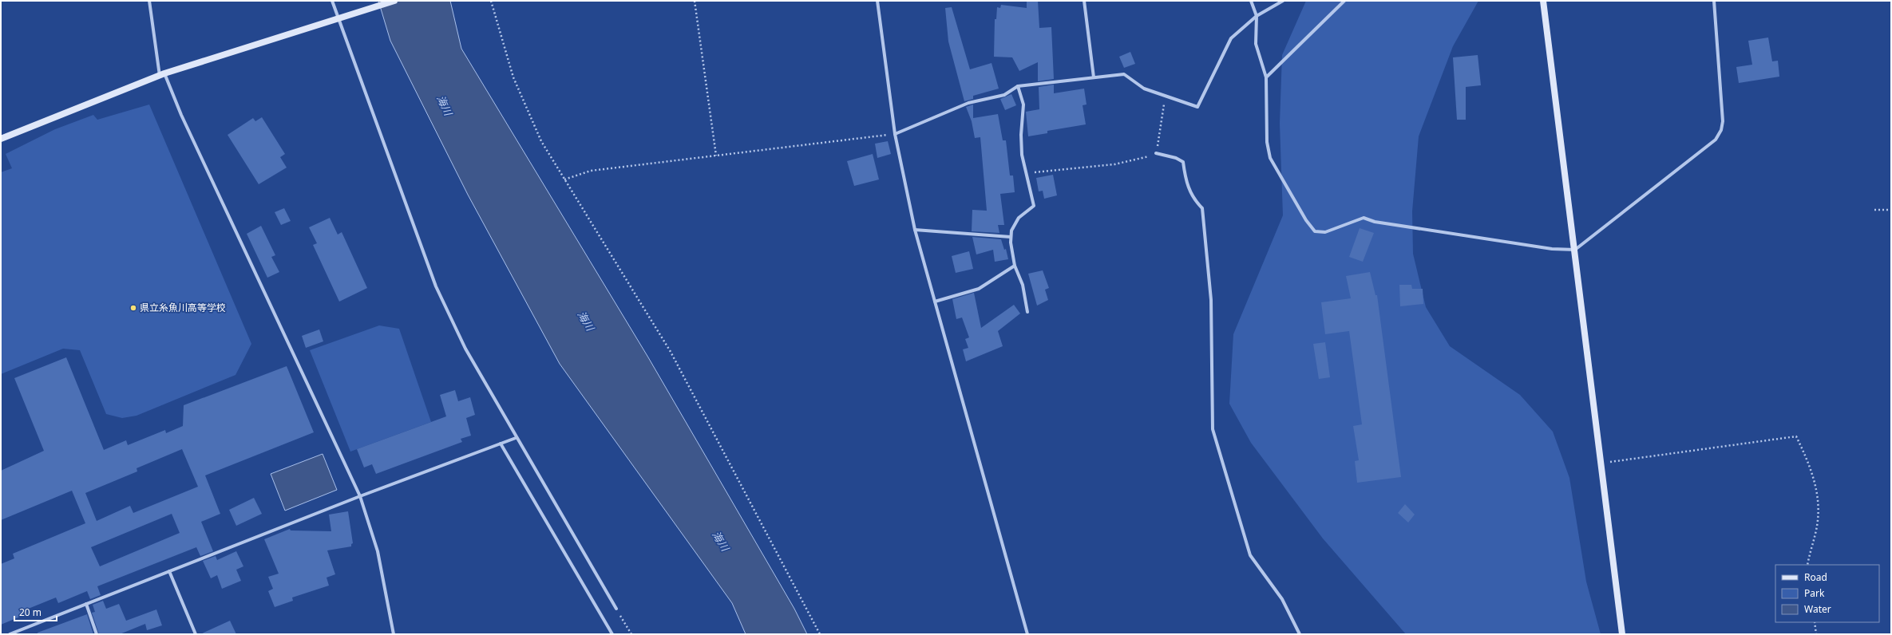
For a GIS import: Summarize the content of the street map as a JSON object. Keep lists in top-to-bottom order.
{
  "water": ["海川"],
  "places": ["県立糸魚川高等学校"],
  "legend": ["Road", "Park", "Water"],
  "scale_bar": "20 m"
}
